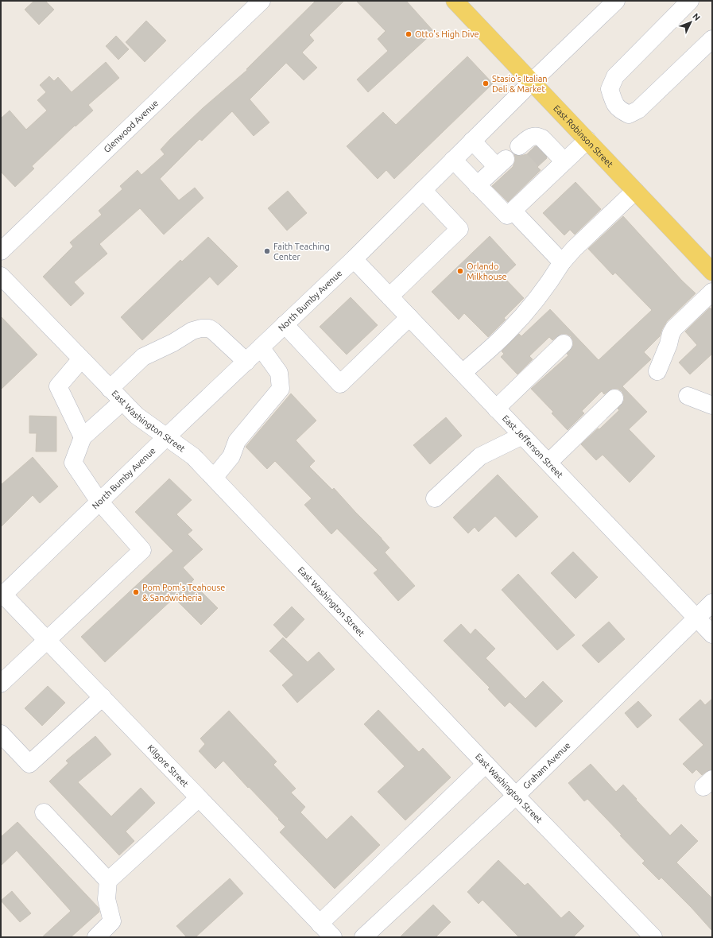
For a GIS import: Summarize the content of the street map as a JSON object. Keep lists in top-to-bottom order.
{
  "streets": {
    "main road": ["East Robinson Street"],
    "street": [
      "Glenwood Avenue",
      "North Bumby Avenue",
      "East Washington Street",
      "East Jefferson Street",
      "Kilgore Street",
      "Graham Avenue"
    ]
  },
  "crossings": [
    ["East Robinson Street", "North Bumby Avenue"],
    ["North Bumby Avenue", "East Washington Street"],
    ["North Bumby Avenue", "East Jefferson Street"],
    ["North Bumby Avenue", "Kilgore Street"],
    ["East Washington Street", "Graham Avenue"],
    ["East Jefferson Street", "Graham Avenue"]
  ],
  "places": [
    "Otto's High Dive",
    "Stasio's Italian Deli & Market",
    "Faith Teaching Center",
    "Orlando Milkhouse",
    "Pom Pom's Teahouse & Sandwicheria"
  ],
  "north": "top right"
}
